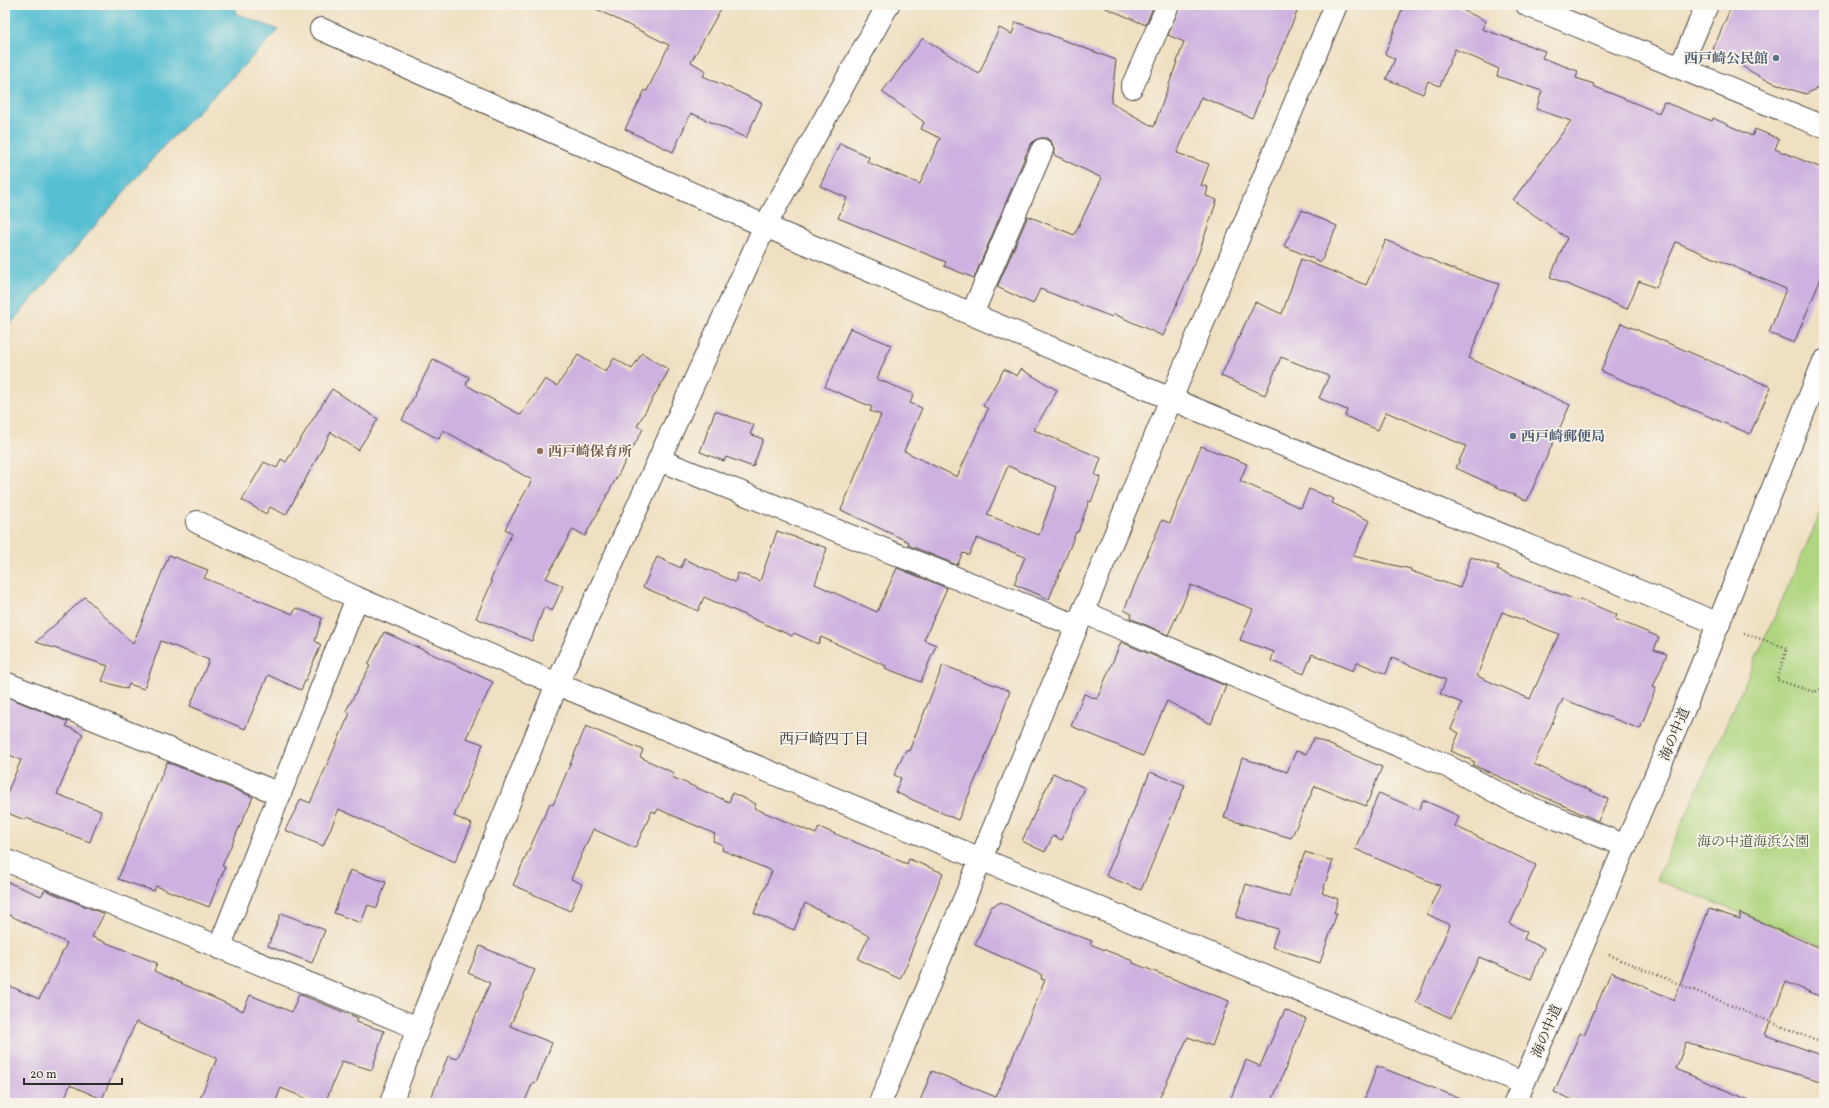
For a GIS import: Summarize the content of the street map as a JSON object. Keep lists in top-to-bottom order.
{
  "streets": {
    "street": ["海の中道"]
  },
  "districts": ["西戸崎四丁目"],
  "parks": ["海の中道海浜公園"],
  "places": ["西戸崎公民館", "西戸崎郵便局", "西戸崎保育所"],
  "scale_bar": "20 m"
}
